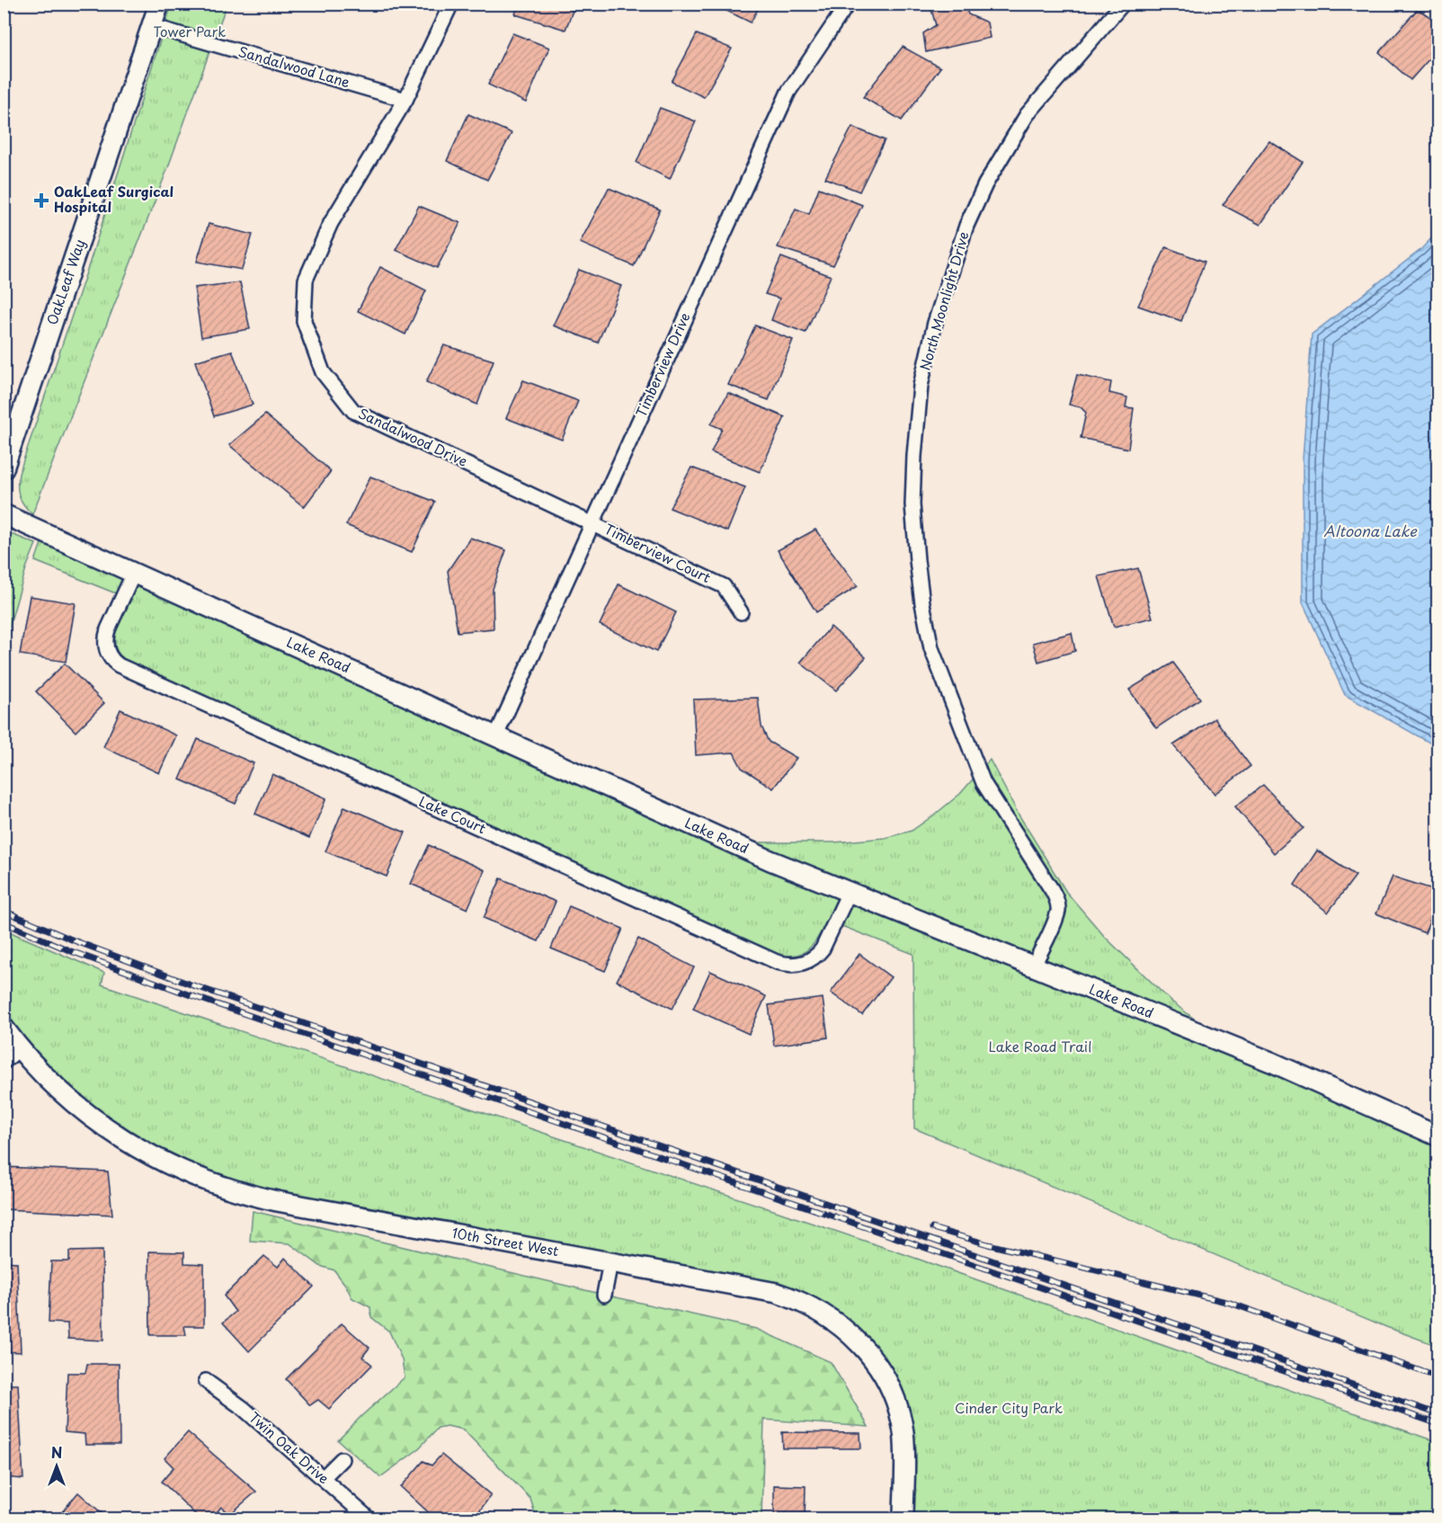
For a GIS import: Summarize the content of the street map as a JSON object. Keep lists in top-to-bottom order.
{
  "streets": {
    "street": [
      "Sandalwood Lane",
      "OakLeaf Way",
      "North Moonlight Drive",
      "Timberview Drive",
      "Sandalwood Drive",
      "Timberview Court",
      "Lake Road",
      "Lake Court",
      "10th Street West",
      "Twin Oak Drive"
    ]
  },
  "crossings": [
    ["Sandalwood Lane", "OakLeaf Way"],
    ["Sandalwood Lane", "Sandalwood Drive"],
    ["North Moonlight Drive", "Lake Road"],
    ["Timberview Drive", "Sandalwood Drive"],
    ["Timberview Drive", "Timberview Court"],
    ["Timberview Drive", "Lake Road"],
    ["Sandalwood Drive", "Timberview Court"],
    ["Lake Road", "Lake Court"]
  ],
  "water": ["Altoona Lake"],
  "parks": ["Tower Park", "Lake Road Trail", "Cinder City Park"],
  "places": {
    "health": ["OakLeaf Surgical Hospital"]
  },
  "north": "top"
}
